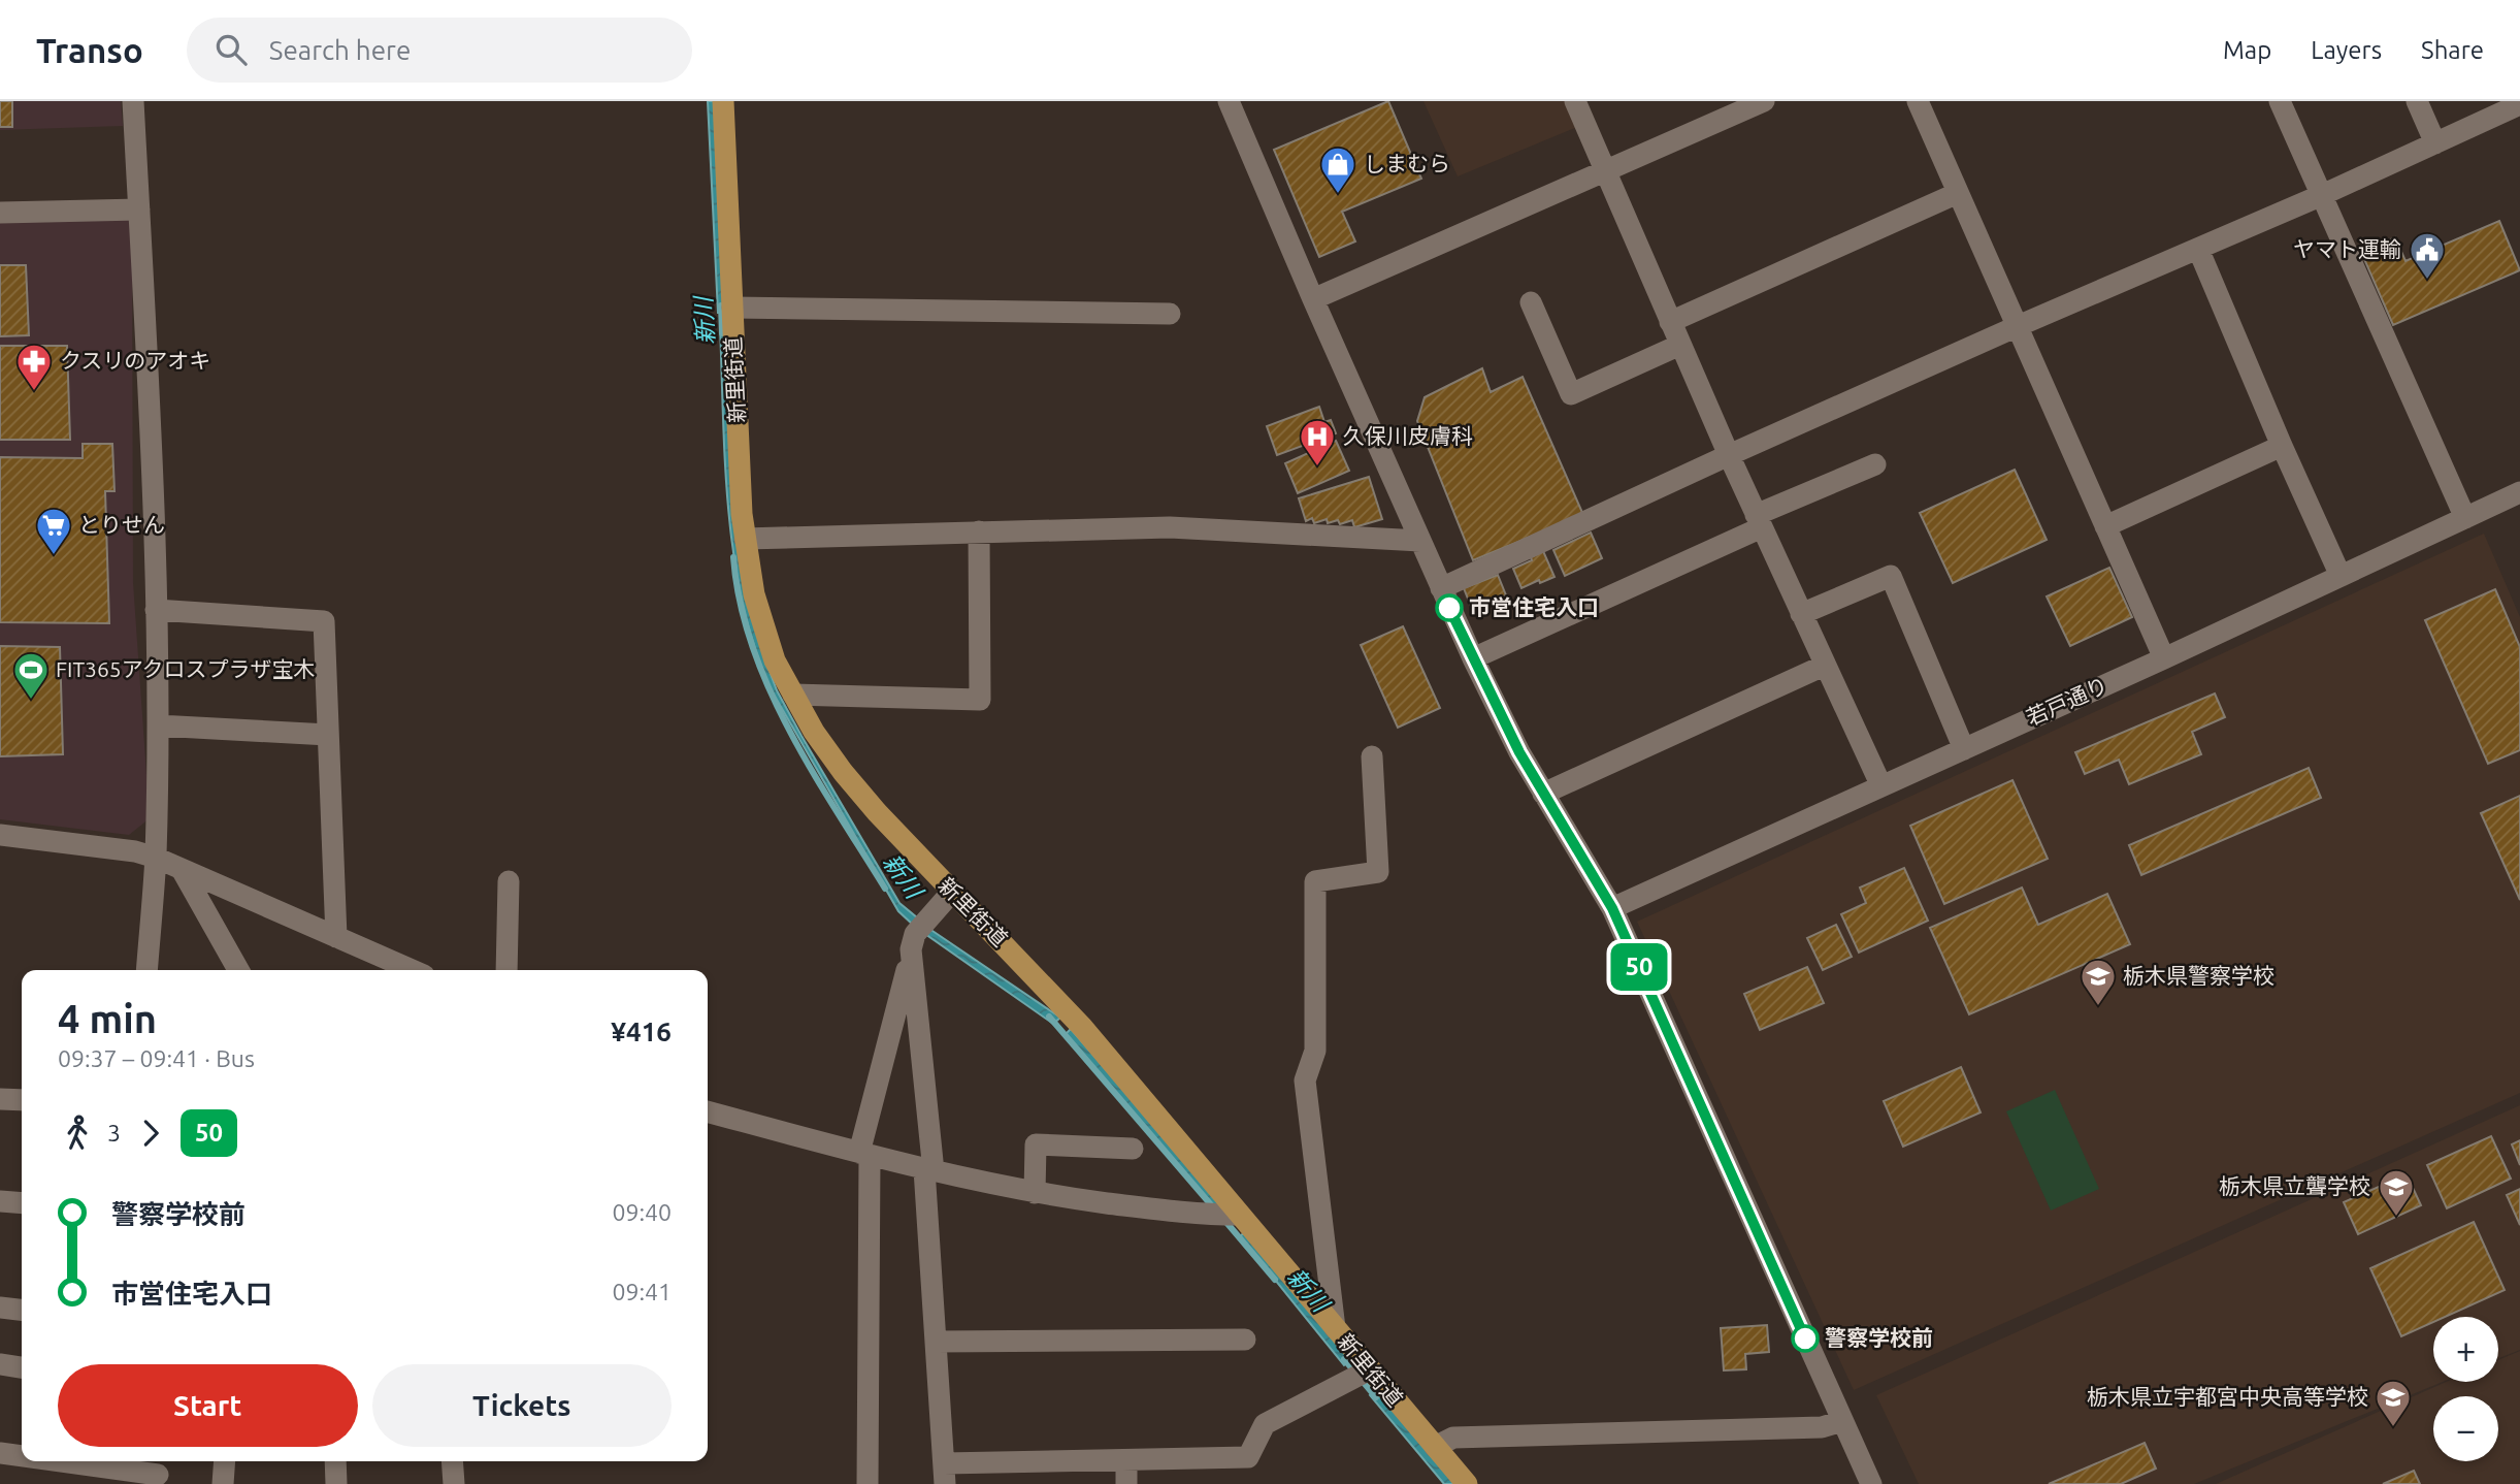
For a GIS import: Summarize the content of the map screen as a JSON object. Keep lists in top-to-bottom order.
{
  "streets": {
    "main road": ["新里街道"],
    "street": ["若戸通り"]
  },
  "water": ["新川"],
  "places": {
    "shop": ["しまむら"],
    "public building": ["ヤマト運輸"],
    "pharmacy": ["クスリのアオキ"],
    "hospital": ["久保川皮膚科"],
    "supermarket": ["とりせん"],
    "other": ["市営住宅入口", "警察学校前"],
    "sports": ["FIT365アクロスプラザ宝木"],
    "school or university": ["栃木県警察学校", "栃木県立聾学校", "栃木県立宇都宮中央高等学校"]
  },
  "lines": ["bus line 50"],
  "page": {
    "header": "Transo",
    "search": "Search here",
    "nav": ["Map", "Layers", "Share"],
    "on_map": "50",
    "heading": ["4 min", "09:37 – 09:41 · Bus", "¥416"],
    "legs": ["3", "50"],
    "list": [
      {
        "name": "警察学校前",
        "value": "09:40"
      },
      {
        "name": "市営住宅入口",
        "value": "09:41"
      }
    ],
    "map_buttons": ["+", "−"],
    "buttons": ["Start", "Tickets"]
  }
}
